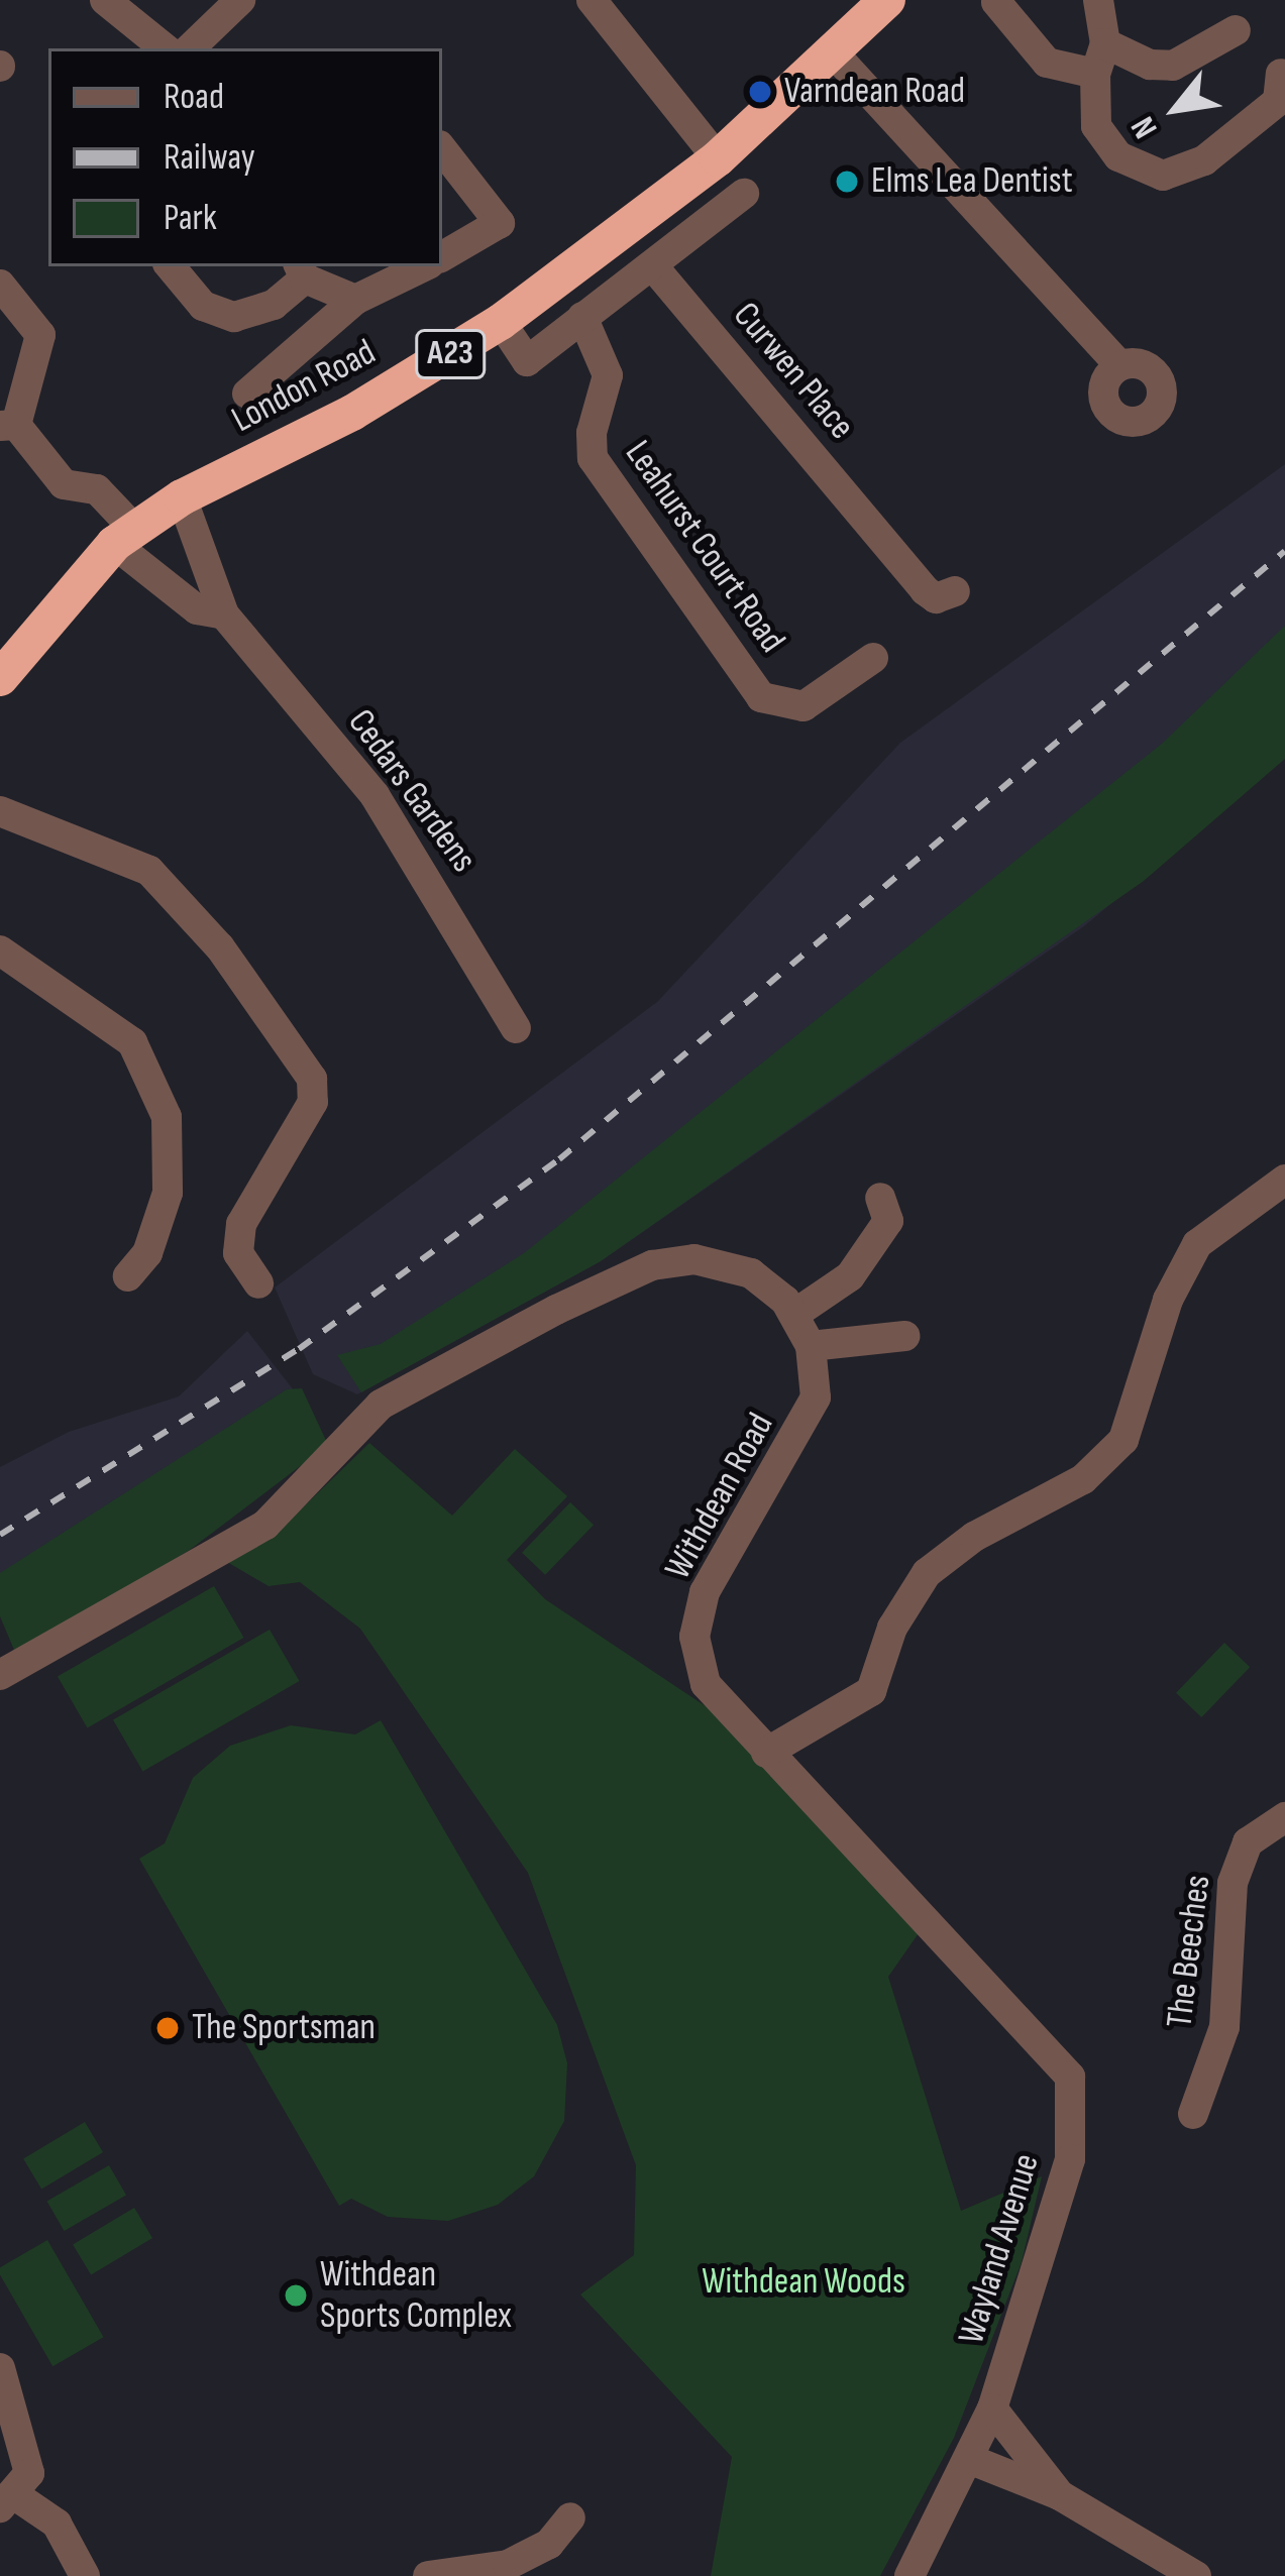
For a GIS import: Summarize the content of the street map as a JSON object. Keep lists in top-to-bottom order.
{
  "streets": {
    "highway": ["A23", "London Road"],
    "street": [
      "Curwen Place",
      "Leahurst Court Road",
      "Cedars Gardens",
      "Withdean Road",
      "The Beeches",
      "Wayland Avenue"
    ]
  },
  "crossings": [
    ["London Road", "Cedars Gardens"],
    ["Withdean Road", "Wayland Avenue"]
  ],
  "parks": ["Withdean Woods"],
  "places": [
    "Varndean Road",
    "Elms Lea Dentist",
    "The Sportsman",
    "Withdean Sports Complex"
  ],
  "legend": ["Road", "Railway", "Park"],
  "north": "bottom left"
}
